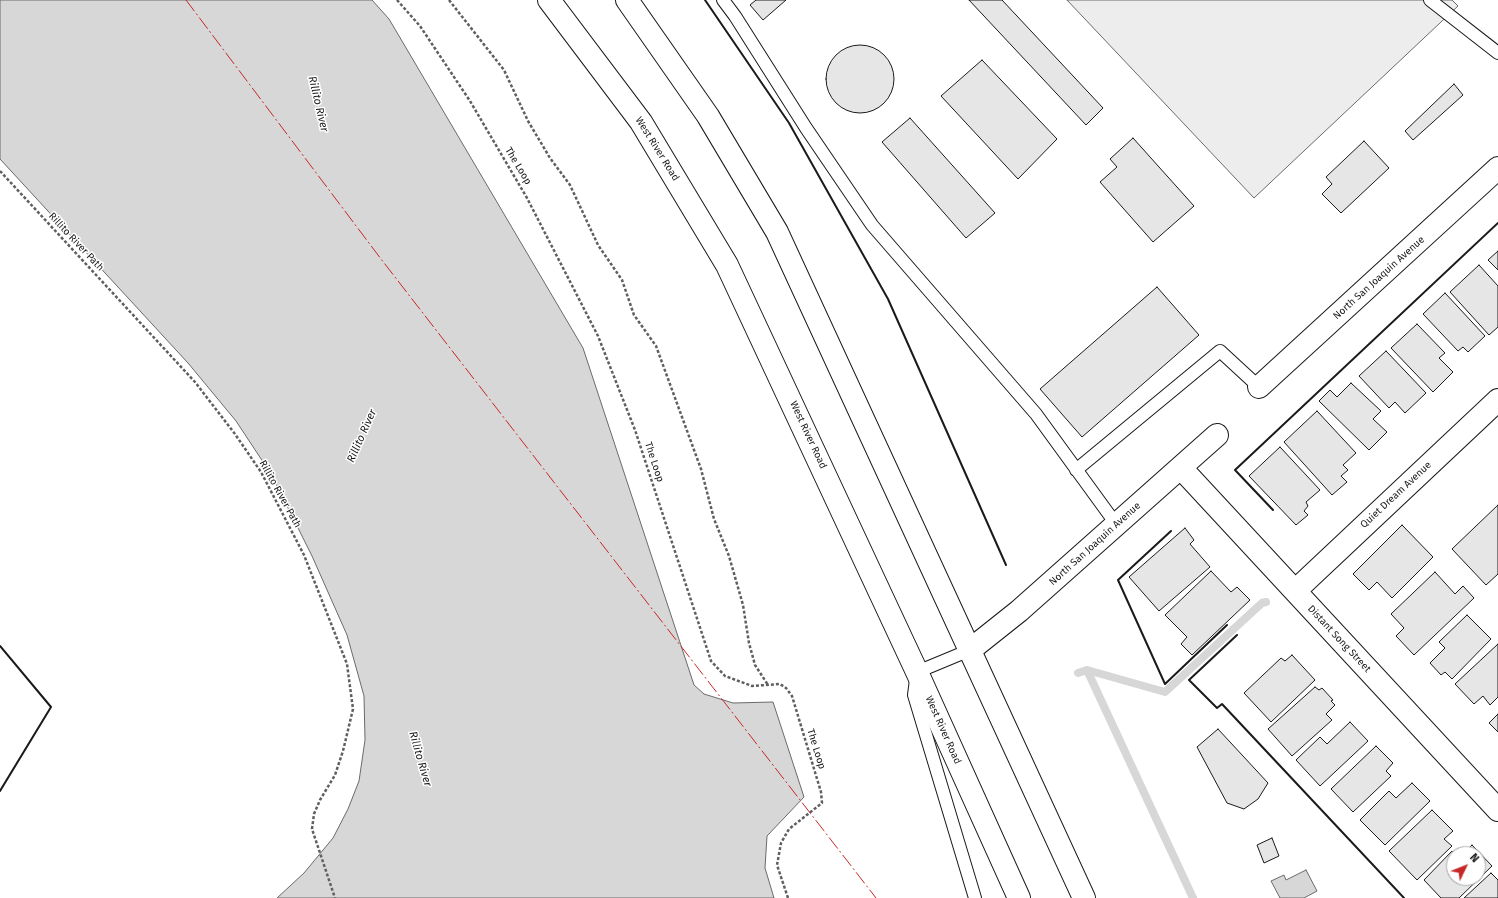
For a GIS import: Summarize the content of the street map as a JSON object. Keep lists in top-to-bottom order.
{
  "streets": {
    "main road": [
      "West River Road",
      "North San Joaquin Avenue",
      "Quiet Dream Avenue",
      "Distant Song Street"
    ],
    "path": ["The Loop", "Rillito River Path"]
  },
  "crossings": [
    ["North San Joaquin Avenue", "Distant Song Street"],
    ["Quiet Dream Avenue", "Distant Song Street"]
  ],
  "water": ["Rillito River"],
  "north": "top right"
}
